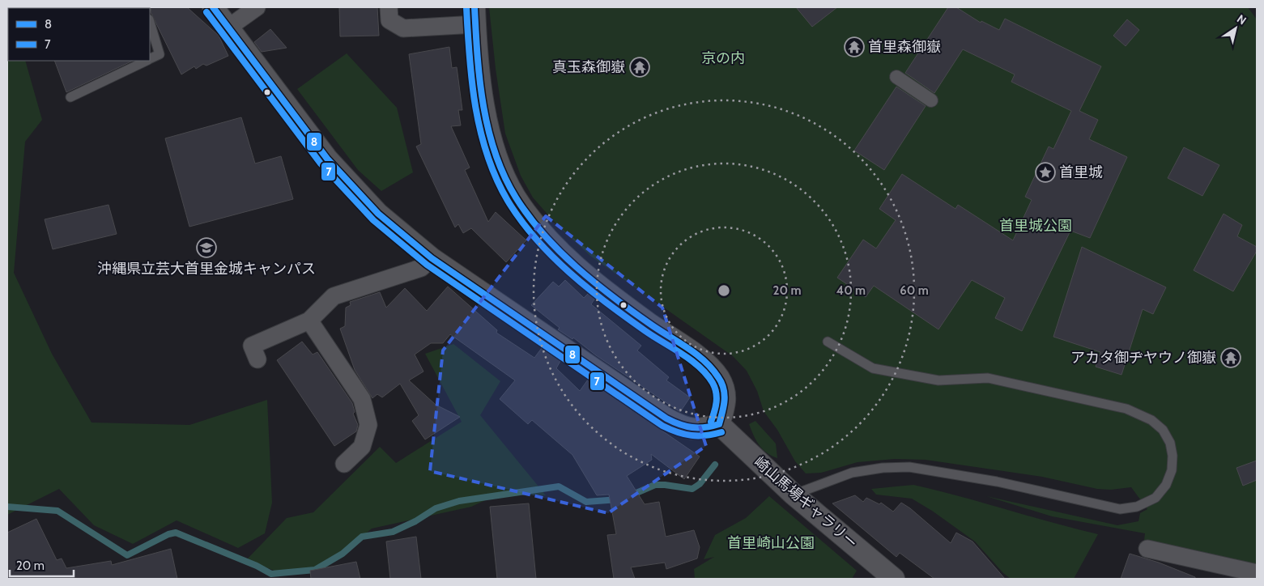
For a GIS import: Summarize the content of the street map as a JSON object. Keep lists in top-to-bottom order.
{
  "streets": {
    "street": ["崎山馬場ギャラリー"]
  },
  "parks": ["京の内", "首里城公園", "首里崎山公園"],
  "places": {
    "temple": ["首里森御嶽", "真玉森御嶽", "アカタ御ヂヤウノ御嶽"],
    "place": ["首里城"],
    "school or university": ["沖縄県立芸大首里金城キャンパス"]
  },
  "lines": ["transit line 8", "transit line 7"],
  "legend": ["8", "7"],
  "scale_bar": "20 m",
  "north": "top right",
  "rings": ["20 m", "40 m", "60 m"]
}
